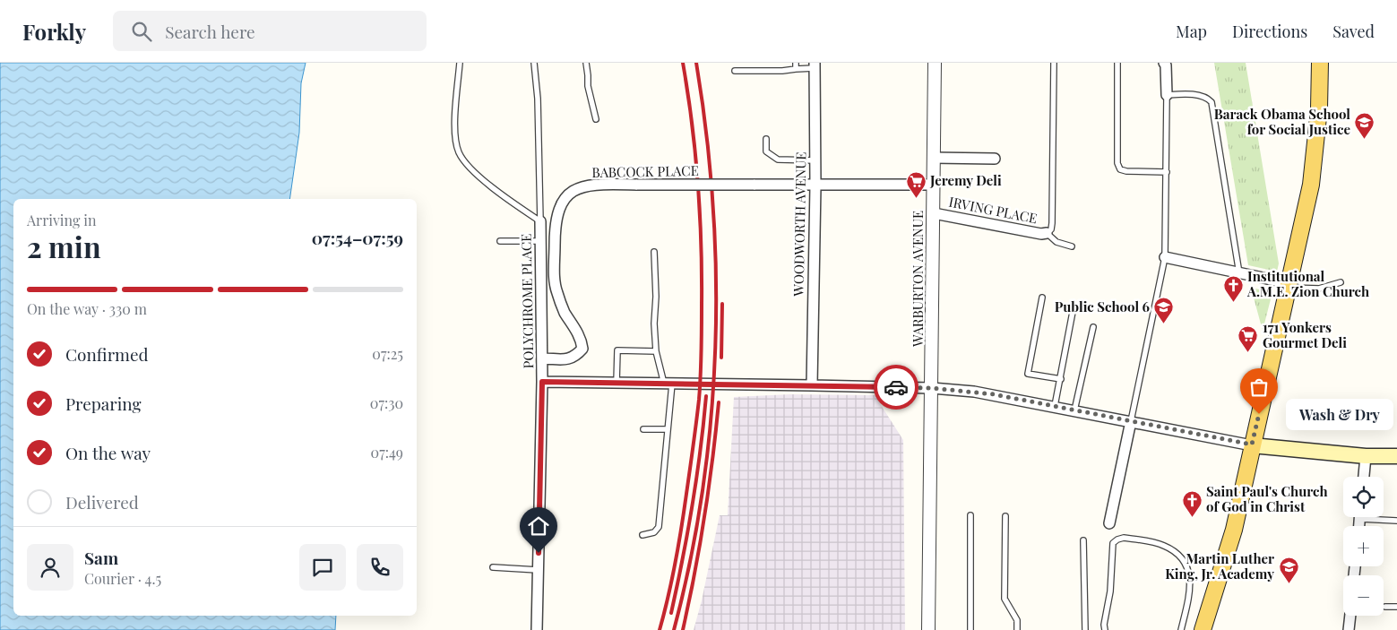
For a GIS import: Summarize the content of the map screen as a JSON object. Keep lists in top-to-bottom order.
{
  "streets": {
    "street": [
      "BABCOCK PLACE",
      "IRVING PLACE",
      "WOODWORTH AVENUE",
      "WARBURTON AVENUE",
      "POLYCHROME PLACE"
    ]
  },
  "crossings": [
    ["BABCOCK PLACE", "WOODWORTH AVENUE"],
    ["BABCOCK PLACE", "WARBURTON AVENUE"],
    ["BABCOCK PLACE", "POLYCHROME PLACE"],
    ["IRVING PLACE", "WARBURTON AVENUE"]
  ],
  "places": {
    "school or university": ["Barack Obama School for Social Justice", "Public School 6", "Martin Luther King, Jr. Academy"],
    "supermarket": ["Jeremy Deli", "171 Yonkers Gourmet Deli"],
    "church": ["Institutional A.M.E. Zion Church", "Saint Paul's Church of God in Christ"],
    "other": ["Wash & Dry"]
  },
  "page": {
    "header": "Forkly",
    "search": "Search here",
    "nav": ["Map", "Directions", "Saved"],
    "heading": ["2 min", "Arriving in", "07:54–07:59"],
    "panel": ["Sam", "Courier · 4.5"],
    "bar": "On the way · 330 m",
    "list": [
      ["Confirmed", "07:25"],
      ["Preparing", "07:30"],
      ["On the way", "07:49"],
      "Delivered"
    ],
    "bubble": "Wash & Dry",
    "map_buttons": ["+", "−"]
  }
}
